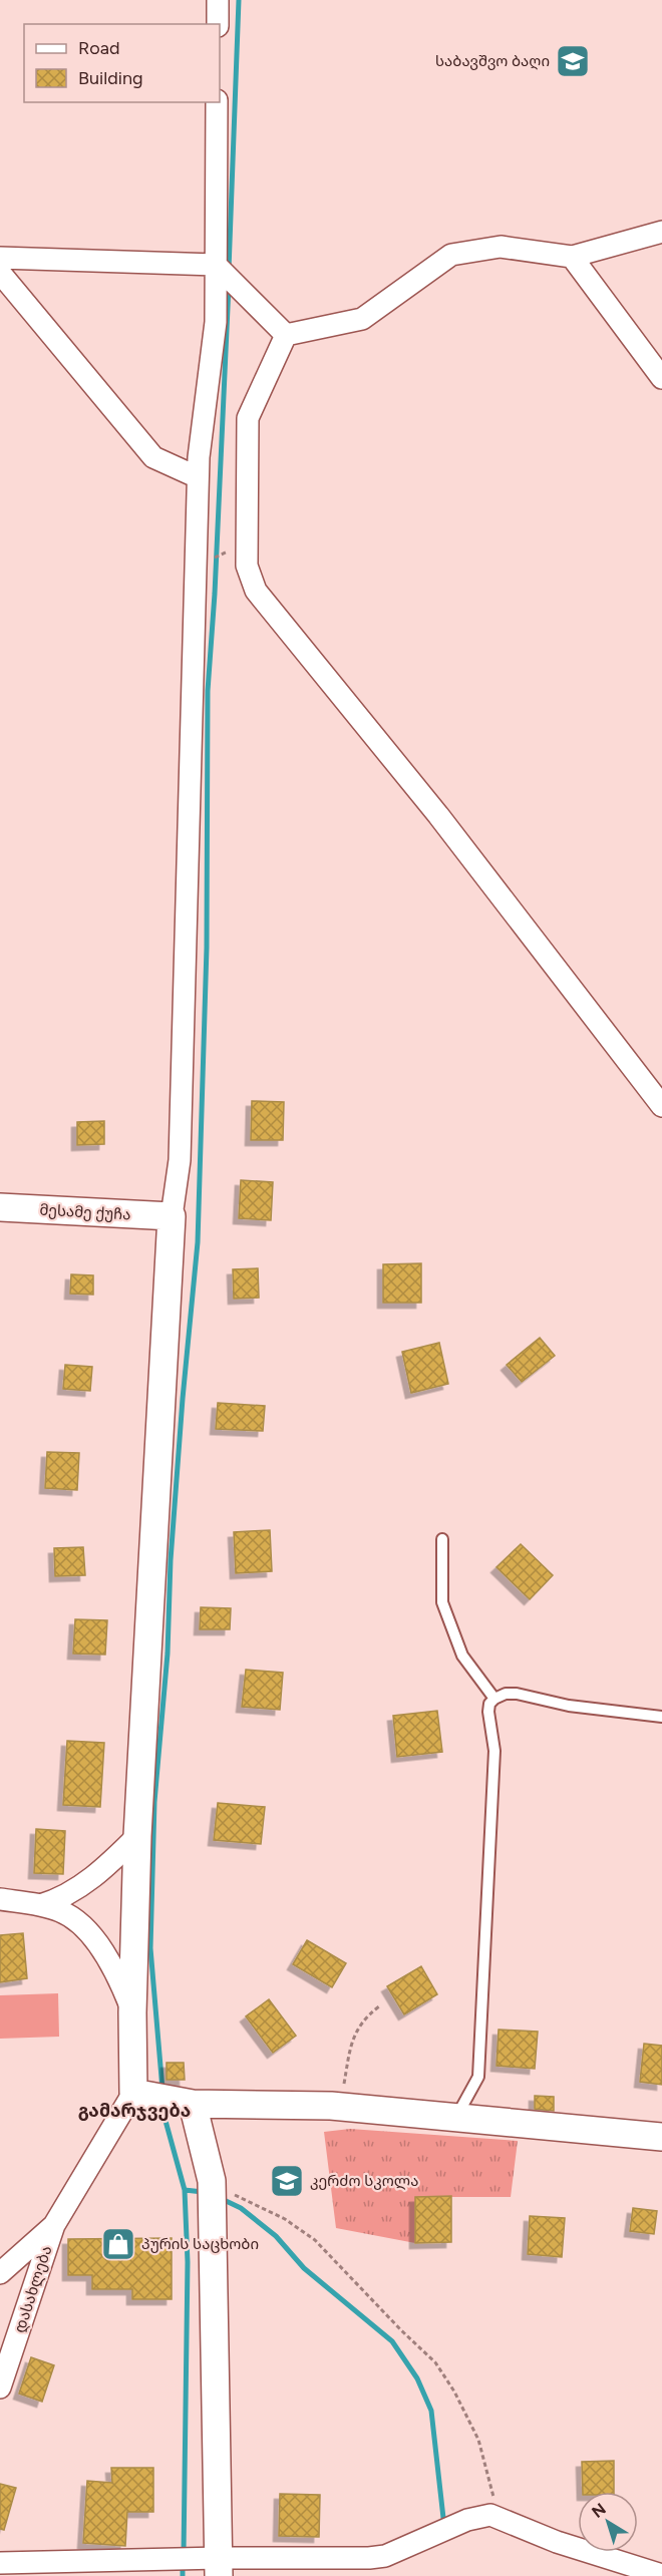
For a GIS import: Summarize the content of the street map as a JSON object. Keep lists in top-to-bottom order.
{
  "streets": {
    "street": ["მესამე ქუჩა", "დასახლება"]
  },
  "districts": ["გამარჯვება"],
  "places": {
    "school or university": ["საბავშვო ბაღი", "კერძო სკოლა"],
    "shop": ["პურის საცხობი"]
  },
  "legend": ["Road", "Building"],
  "north": "top left"
}
